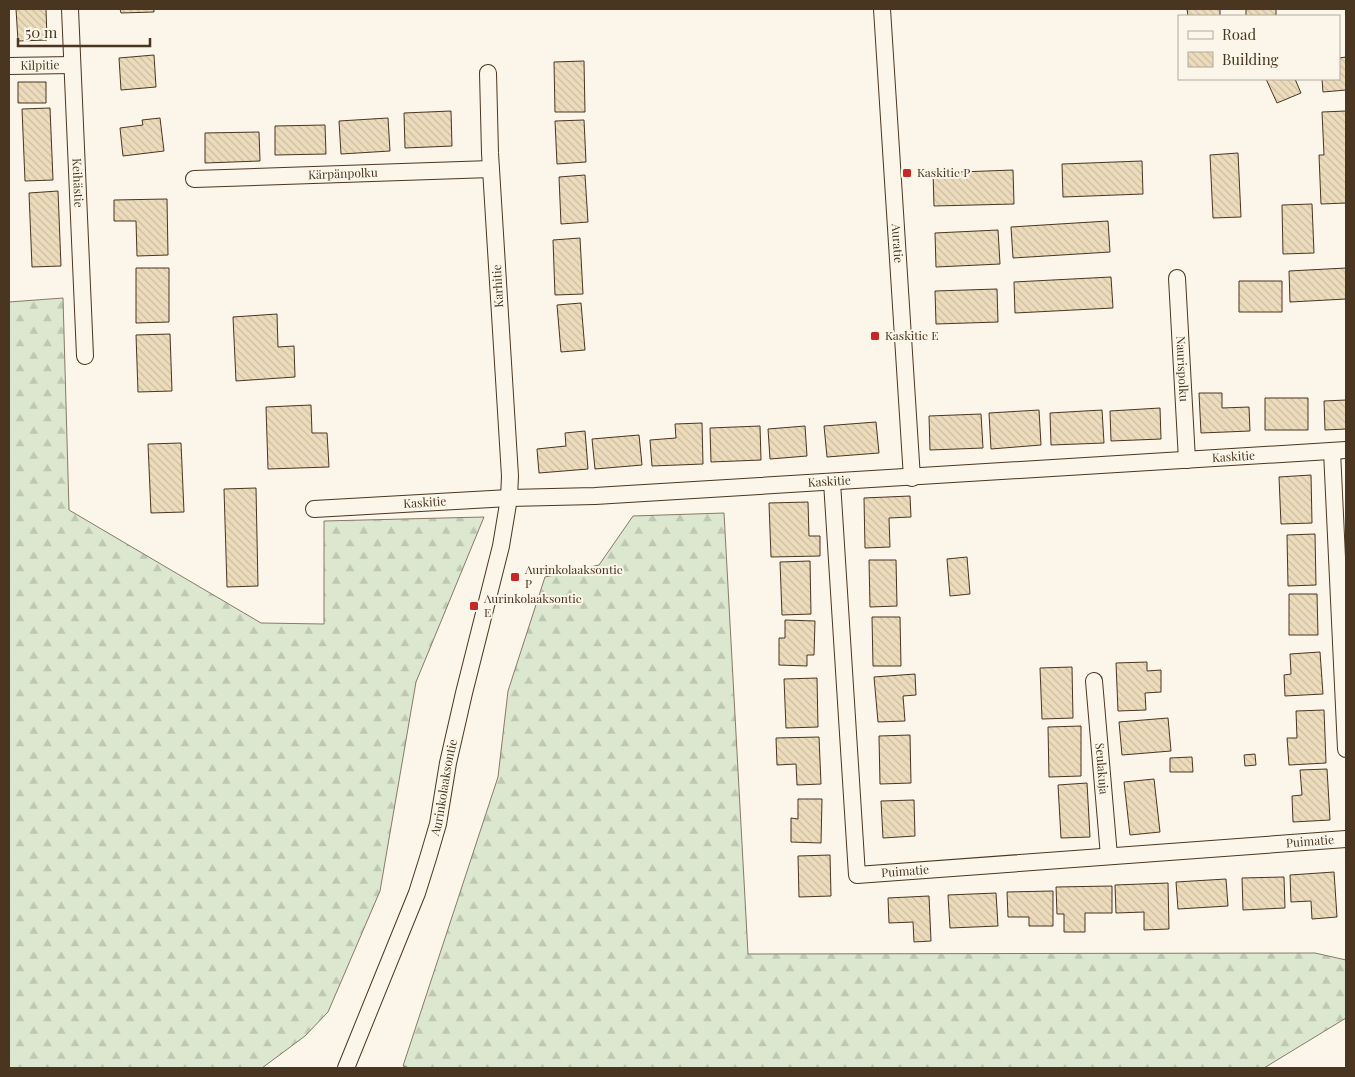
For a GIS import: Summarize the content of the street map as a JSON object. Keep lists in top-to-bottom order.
{
  "streets": {
    "street": [
      "Kilpitie",
      "Kärpänpolku",
      "Keihästie",
      "Auratie",
      "Karhitie",
      "Naurispolku",
      "Kaskitie",
      "Seulakuja",
      "Aurinkolaaksontie",
      "Puimatie"
    ]
  },
  "crossings": [
    ["Kilpitie", "Keihästie"],
    ["Kärpänpolku", "Karhitie"],
    ["Auratie", "Kaskitie"],
    ["Karhitie", "Kaskitie"],
    ["Karhitie", "Aurinkolaaksontie"],
    ["Naurispolku", "Kaskitie"],
    ["Kaskitie", "Aurinkolaaksontie"],
    ["Kaskitie", "Puimatie"],
    ["Seulakuja", "Puimatie"]
  ],
  "places": {
    "transit": [
      "Kaskitie P",
      "Kaskitie E",
      "Aurinkolaaksontie P",
      "Aurinkolaaksontie E"
    ]
  },
  "legend": ["Road", "Building"],
  "scale_bar": "50 m"
}
